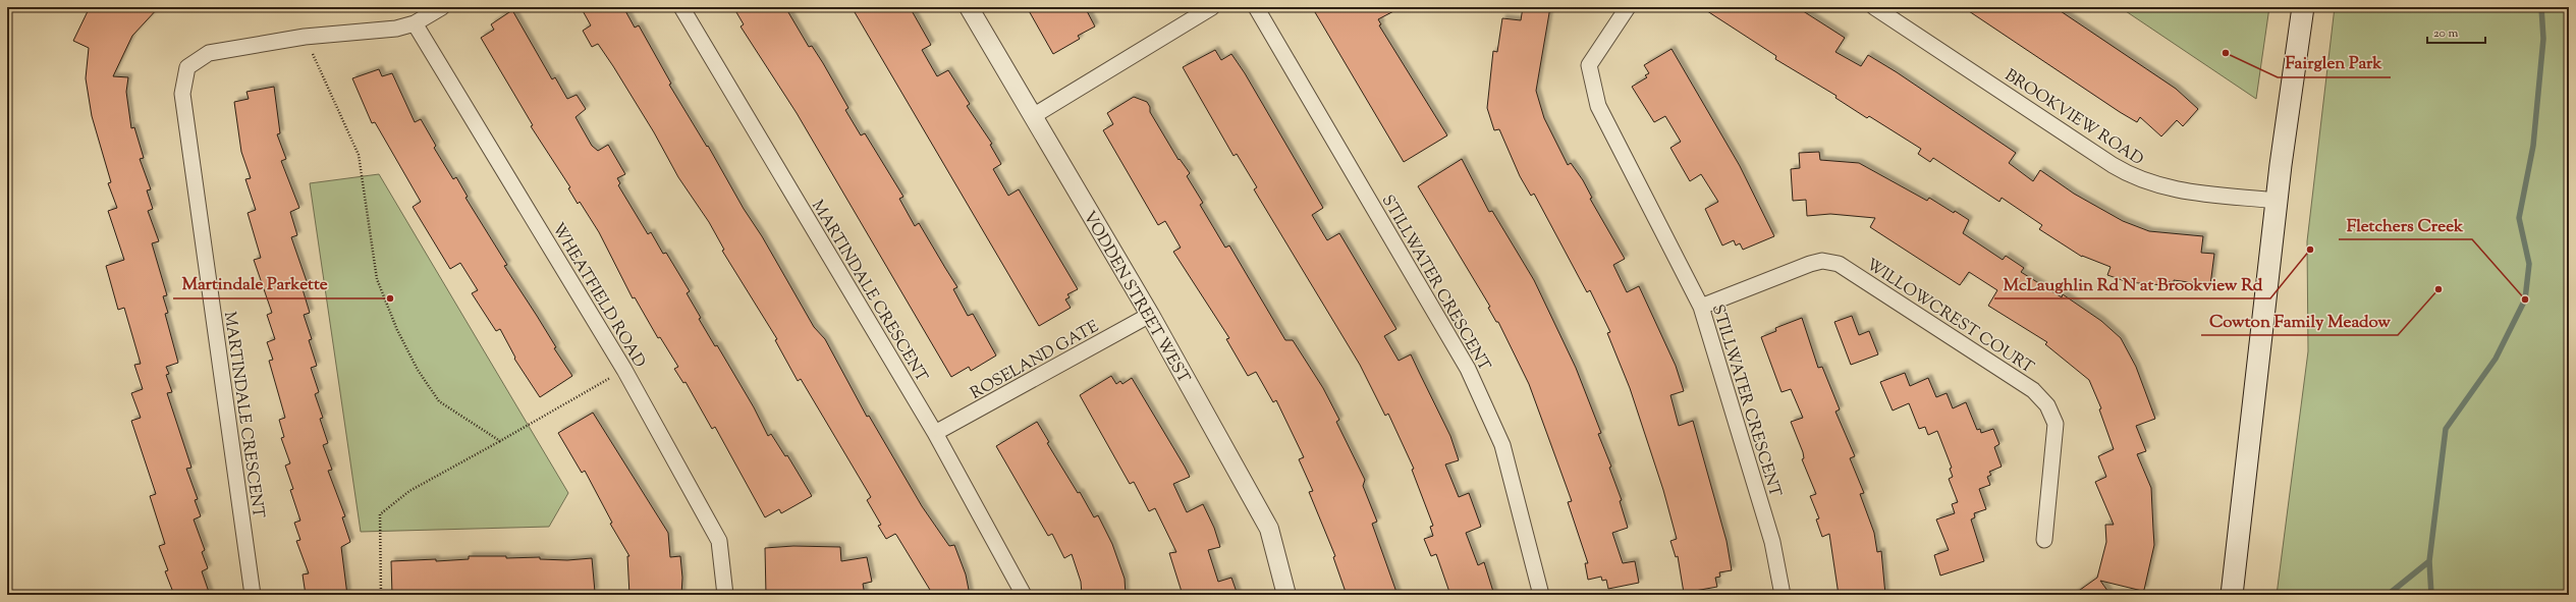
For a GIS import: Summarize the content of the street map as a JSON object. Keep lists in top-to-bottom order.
{
  "streets": {
    "street": [
      "BROOKVIEW ROAD",
      "STILLWATER CRESCENT",
      "MARTINDALE CRESCENT",
      "WHEATFIELD ROAD",
      "VODDEN STREET WEST",
      "WILLOWCREST COURT",
      "ROSELAND GATE"
    ]
  },
  "crossings": [
    ["STILLWATER CRESCENT", "WILLOWCREST COURT"],
    ["MARTINDALE CRESCENT", "WHEATFIELD ROAD"],
    ["MARTINDALE CRESCENT", "ROSELAND GATE"],
    ["VODDEN STREET WEST", "ROSELAND GATE"]
  ],
  "places": [
    "Fairglen Park",
    "McLaughlin Rd N at Brookview Rd",
    "Cowton Family Meadow",
    "Martindale Parkette",
    "Fletchers Creek"
  ],
  "scale_bar": "20 m"
}
